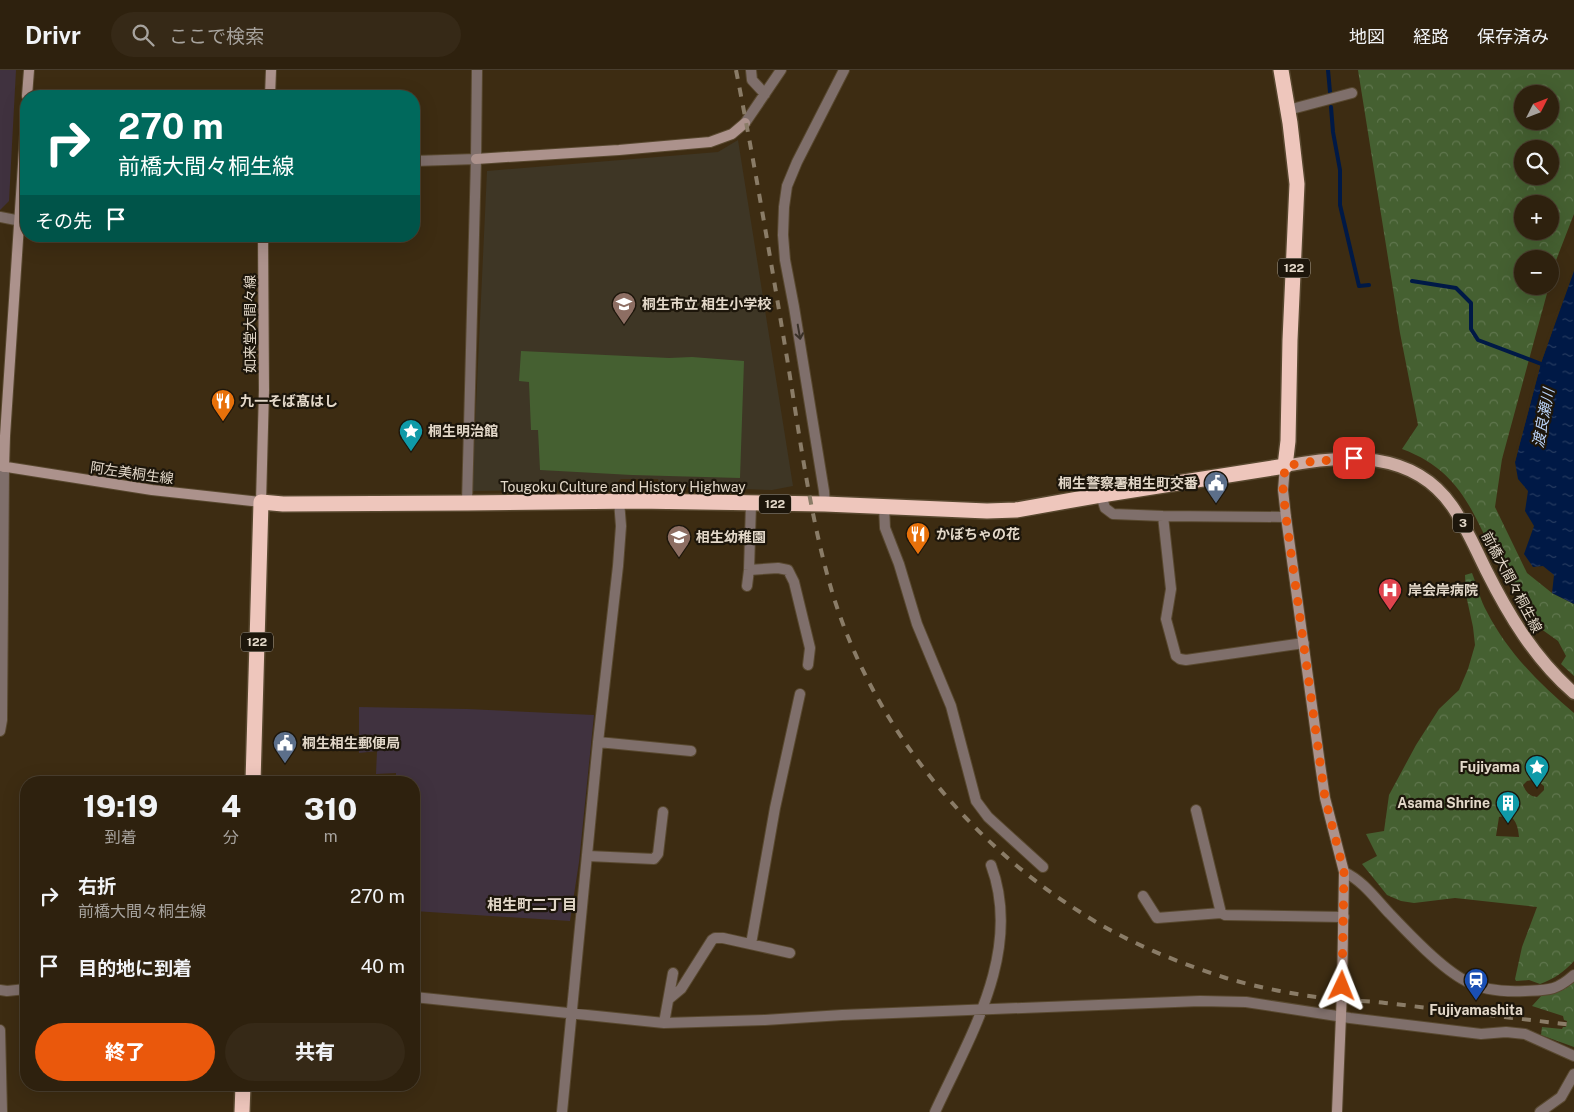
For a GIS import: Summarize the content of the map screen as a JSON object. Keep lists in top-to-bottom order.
{
  "streets": {
    "highway": ["122", "Tougoku Culture and History Highway"],
    "main road": ["3", "前橋大間々桐生線"],
    "street": ["如来堂大間々線", "阿左美桐生線"]
  },
  "crossings": [
    ["122", "如来堂大間々線"],
    ["122", "阿左美桐生線"],
    ["122", "Tougoku Culture and History Highway"],
    ["122", "前橋大間々桐生線"],
    ["如来堂大間々線", "阿左美桐生線"],
    ["如来堂大間々線", "Tougoku Culture and History Highway"],
    ["阿左美桐生線", "Tougoku Culture and History Highway"],
    ["Tougoku Culture and History Highway", "前橋大間々桐生線"]
  ],
  "districts": ["相生町二丁目"],
  "water": ["渡良瀬川"],
  "places": {
    "school or university": ["桐生市立 相生小学校", "相生幼稚園"],
    "restaurant": ["九一そば髙はし", "かぼちゃの花"],
    "place": ["桐生明治館", "Fujiyama"],
    "public building": ["桐生警察署相生町交番", "桐生相生郵便局"],
    "hospital": ["岸会岸病院"],
    "building": ["Asama Shrine"],
    "station": ["Fujiyamashita"]
  },
  "north": "top right",
  "page": {
    "header": "Drivr",
    "search": "ここで検索",
    "nav": ["地図", "経路", "保存済み"],
    "map_buttons": ["+", "−"],
    "turn": ["270 m", "前橋大間々桐生線"],
    "then": "その先",
    "eta": [
      "19:19",
      "到着",
      "4",
      "分",
      "310",
      "m"
    ],
    "list": [
      {
        "name": "右折",
        "note": "前橋大間々桐生線",
        "value": "270 m"
      },
      {
        "name": "目的地に到着",
        "value": "40 m"
      }
    ],
    "buttons": ["終了", "共有"]
  }
}
